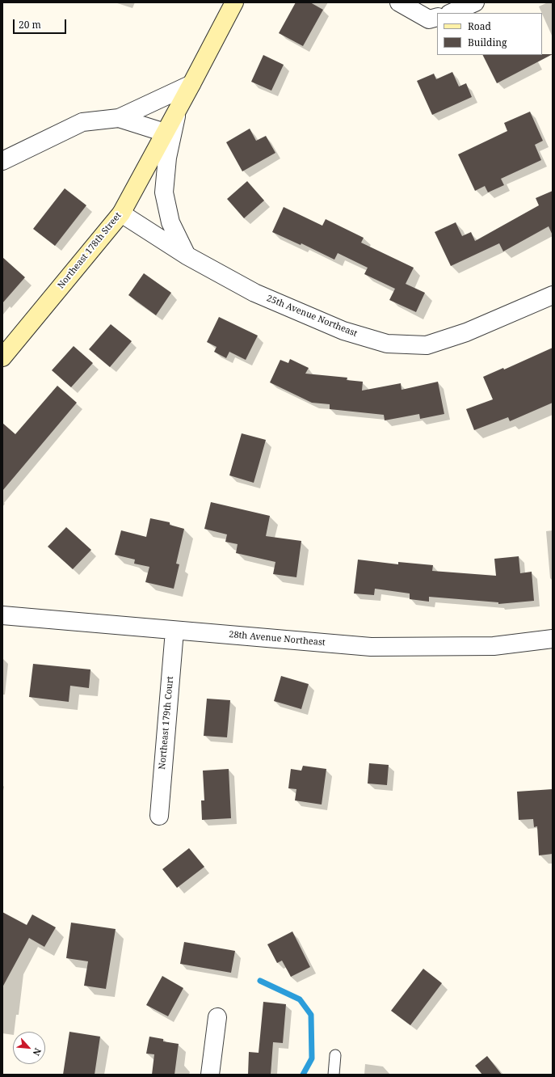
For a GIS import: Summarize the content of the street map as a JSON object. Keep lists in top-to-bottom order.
{
  "streets": {
    "main road": ["Northeast 178th Street"],
    "street": ["25th Avenue Northeast", "28th Avenue Northeast", "Northeast 179th Court"]
  },
  "crossings": [
    ["Northeast 178th Street", "25th Avenue Northeast"],
    ["28th Avenue Northeast", "Northeast 179th Court"]
  ],
  "legend": ["Road", "Building"],
  "scale_bar": "20 m",
  "north": "bottom right"
}
